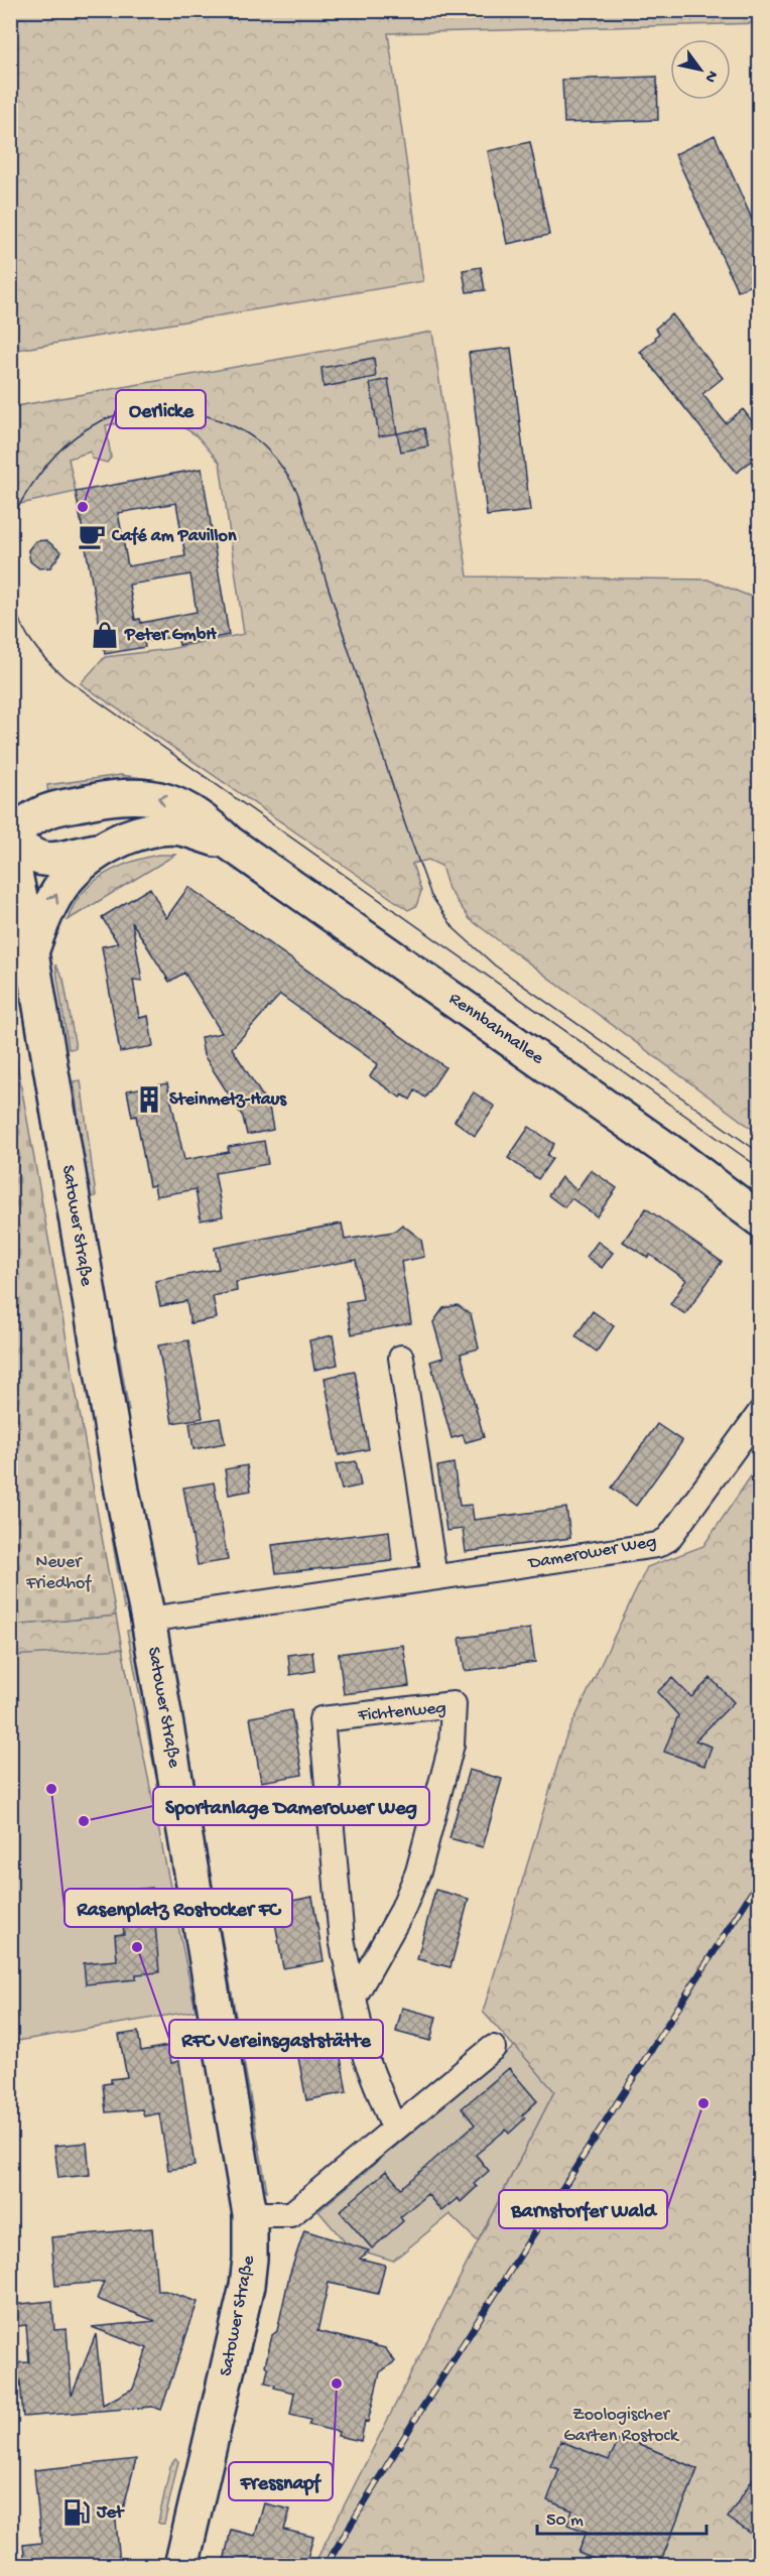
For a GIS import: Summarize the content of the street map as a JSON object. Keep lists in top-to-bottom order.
{
  "streets": {
    "main road": ["Rennbahnallee", "Satower Straße"],
    "street": ["Damerower Weg", "Fichtenweg"]
  },
  "crossings": [
    ["Rennbahnallee", "Satower Straße"],
    ["Satower Straße", "Damerower Weg"]
  ],
  "parks": ["Neuer Friedhof", "Zoologischer Garten Rostock"],
  "places": {
    "other": [
      "Oerlicke",
      "Rasenplatz Rostocker FC",
      "Sportanlage Damerower Weg",
      "RFC Vereinsgaststätte",
      "Barnstorfer Wald",
      "Fressnapf"
    ],
    "cafe": ["Café am Pavillon"],
    "shop": ["Peter GmbH"],
    "building": ["Steinmetz-Haus"],
    "fuel station": ["Jet"]
  },
  "scale_bar": "50 m",
  "north": "bottom right"
}
